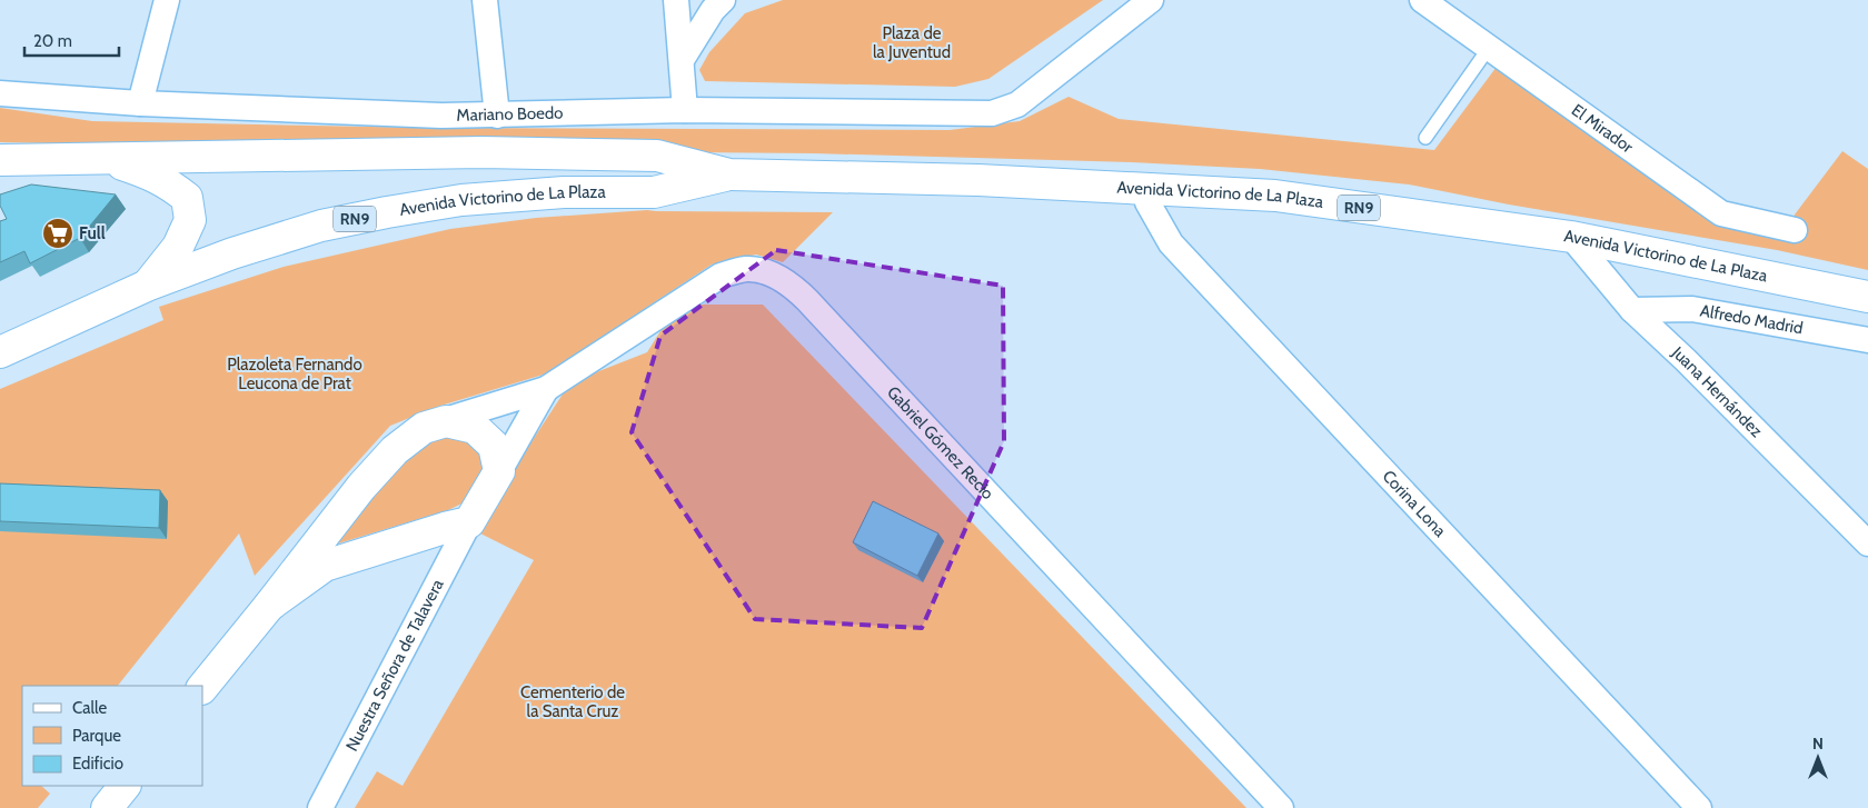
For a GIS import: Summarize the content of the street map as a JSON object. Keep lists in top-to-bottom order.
{
  "streets": {
    "main road": ["Avenida Victorino de La Plaza", "RN9", "Nuestra Señora de Talavera"],
    "street": [
      "Mariano Boedo",
      "El Mirador",
      "Alfredo Madrid",
      "Juana Hernández",
      "Gabriel Gómez Recio",
      "Corina Lona"
    ]
  },
  "crossings": [
    ["Avenida Victorino de La Plaza", "Juana Hernández"],
    ["Avenida Victorino de La Plaza", "Corina Lona"],
    ["Alfredo Madrid", "Juana Hernández"],
    ["Gabriel Gómez Recio", "Nuestra Señora de Talavera"]
  ],
  "parks": ["Plaza de la Juventud", "Plazoleta Fernando Leucona de Prat", "Cementerio de la Santa Cruz"],
  "places": {
    "supermarket": ["Full"]
  },
  "legend": ["Calle", "Parque", "Edificio"],
  "scale_bar": "20 m",
  "north": "top"
}
